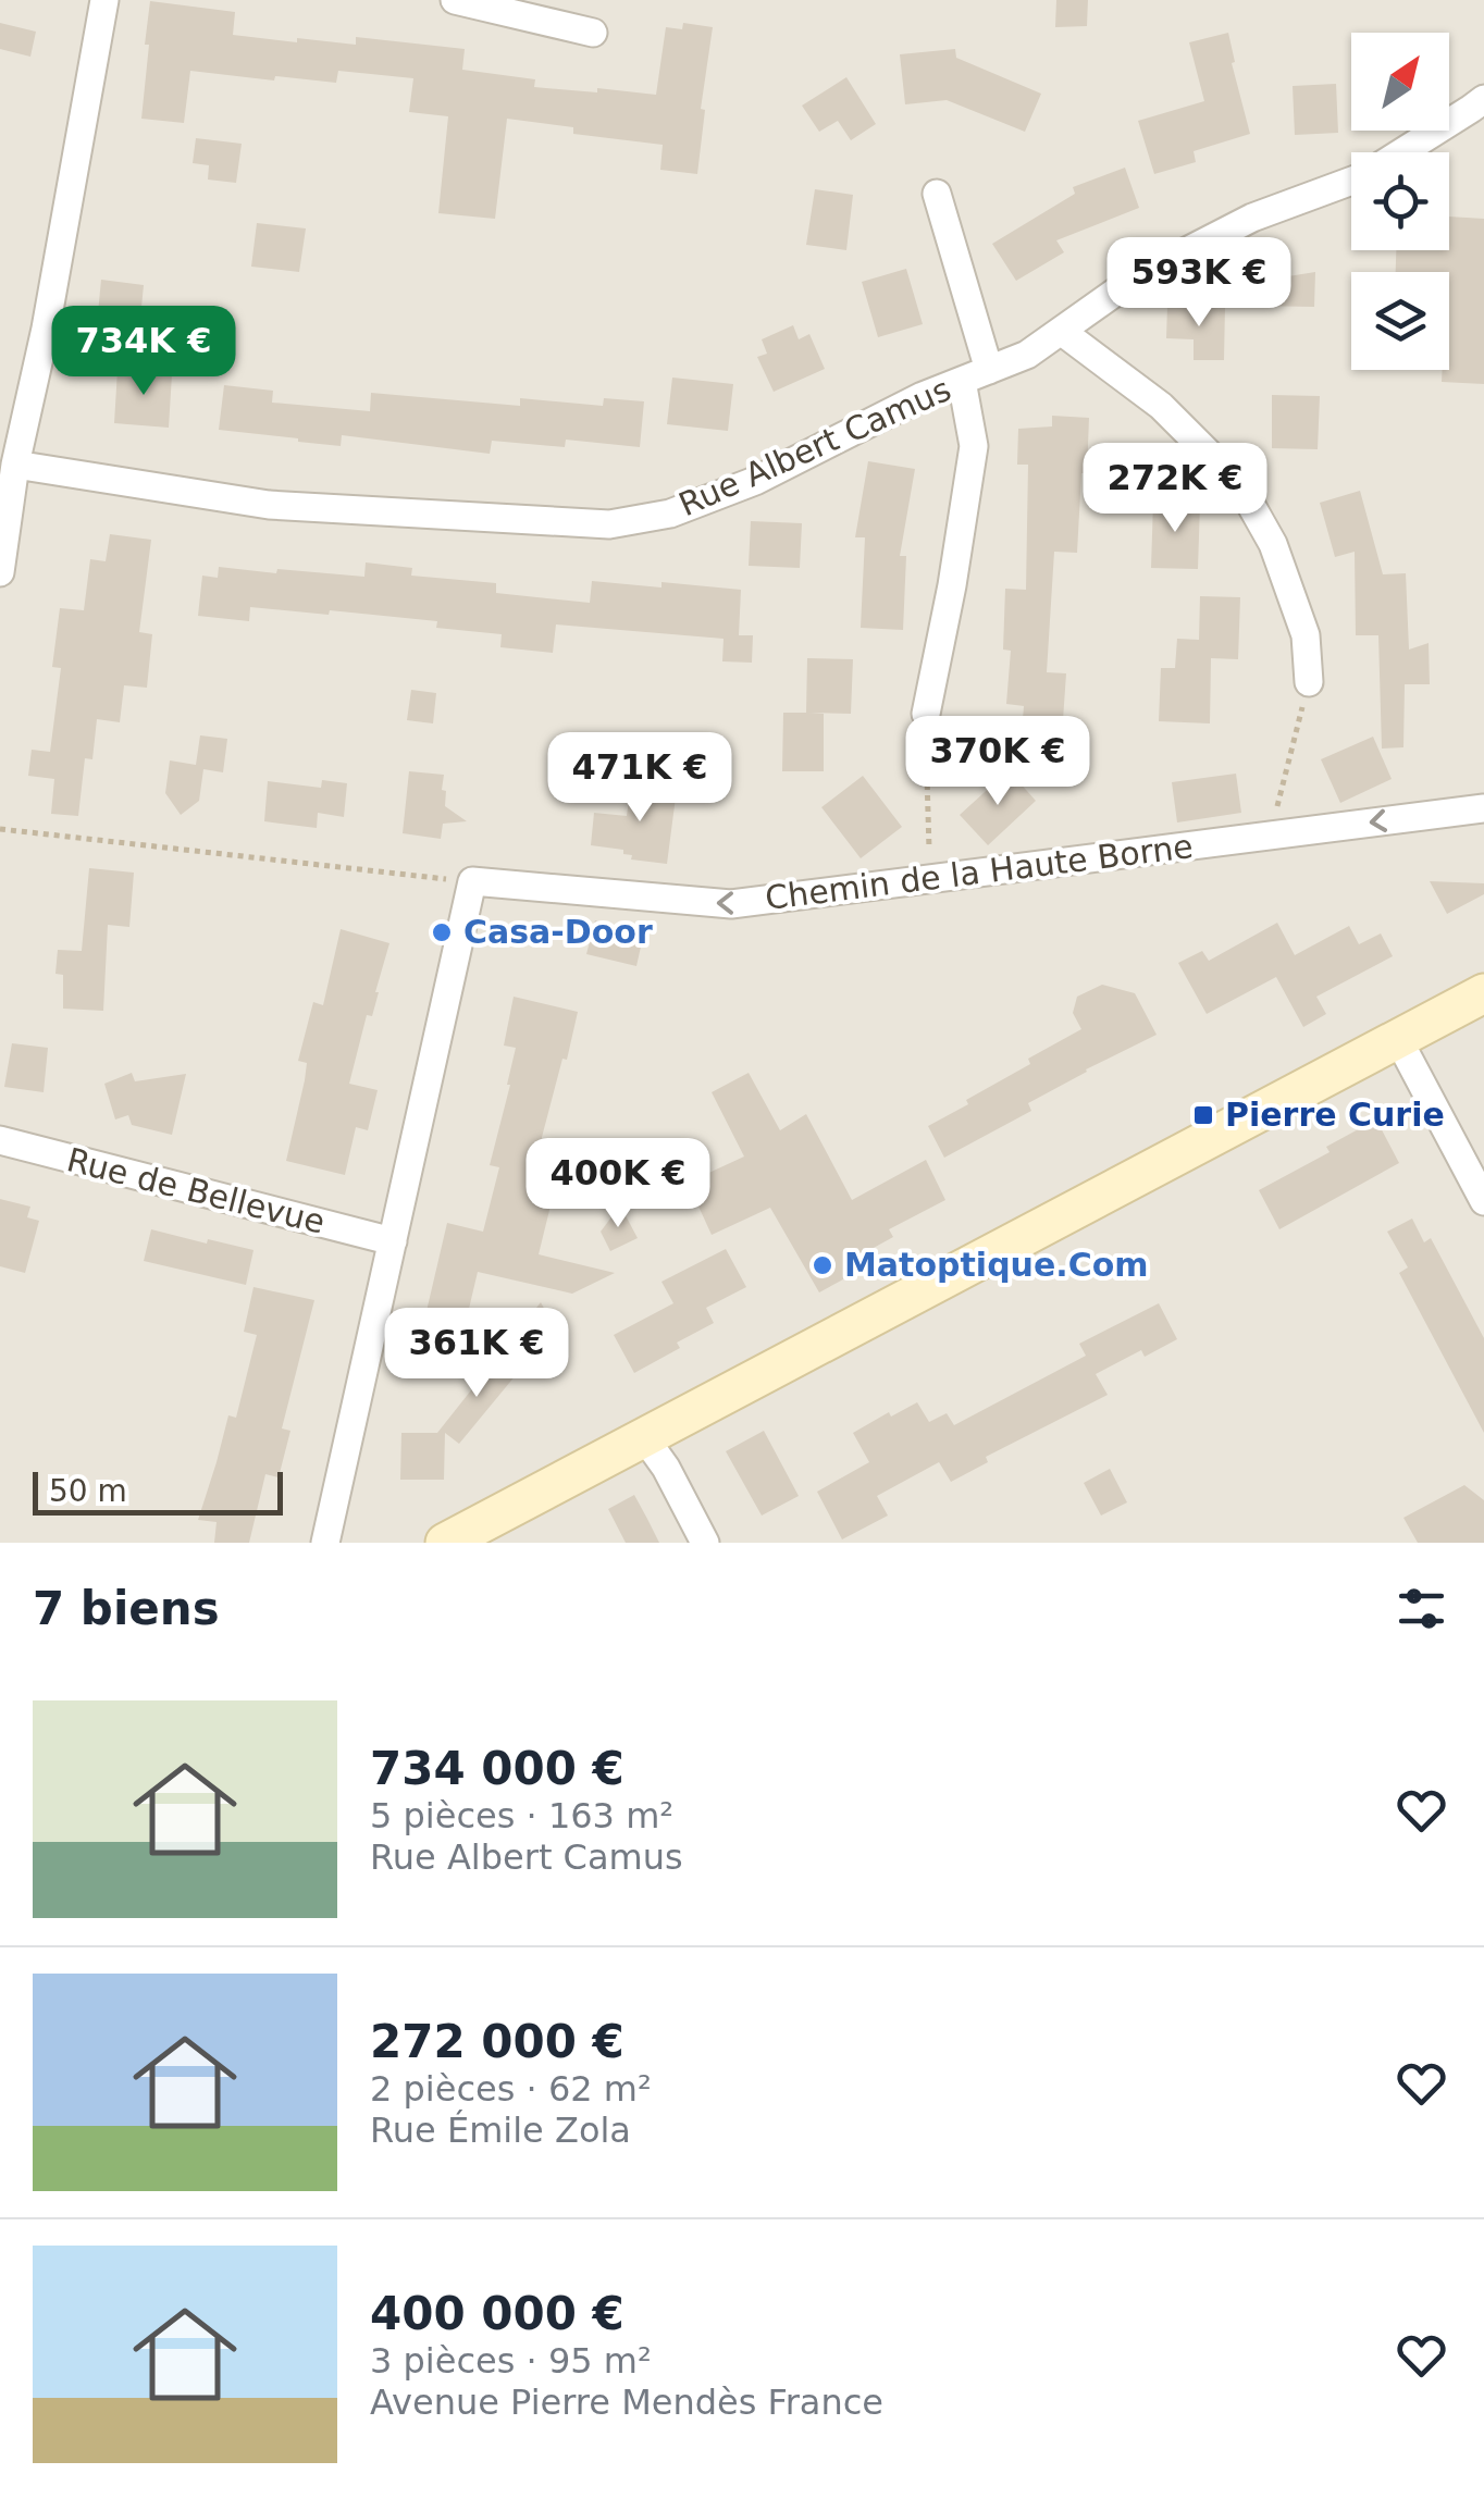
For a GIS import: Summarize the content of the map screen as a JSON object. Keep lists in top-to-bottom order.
{
  "streets": {
    "street": ["Rue Albert Camus", "Chemin de la Haute Borne", "Rue de Bellevue"]
  },
  "one_way": ["Chemin de la Haute Borne"],
  "places": {
    "other": ["Casa-Door", "Matoptique.Com"],
    "transit": ["Pierre Curie"]
  },
  "scale_bar": "50 m",
  "north": "top right",
  "page": {
    "price": [
      "593K €",
      "734K €",
      "272K €",
      "370K €",
      "471K €",
      "400K €",
      "361K €"
    ],
    "scale": "50 m",
    "heading": "7 biens",
    "list": [
      {
        "name": "734 000 €",
        "note": "5 pièces · 163 m² · Rue Albert Camus"
      },
      {
        "name": "272 000 €",
        "note": "2 pièces · 62 m² · Rue Émile Zola"
      },
      {
        "name": "400 000 €",
        "note": "3 pièces · 95 m² · Avenue Pierre Mendès France"
      }
    ]
  }
}
